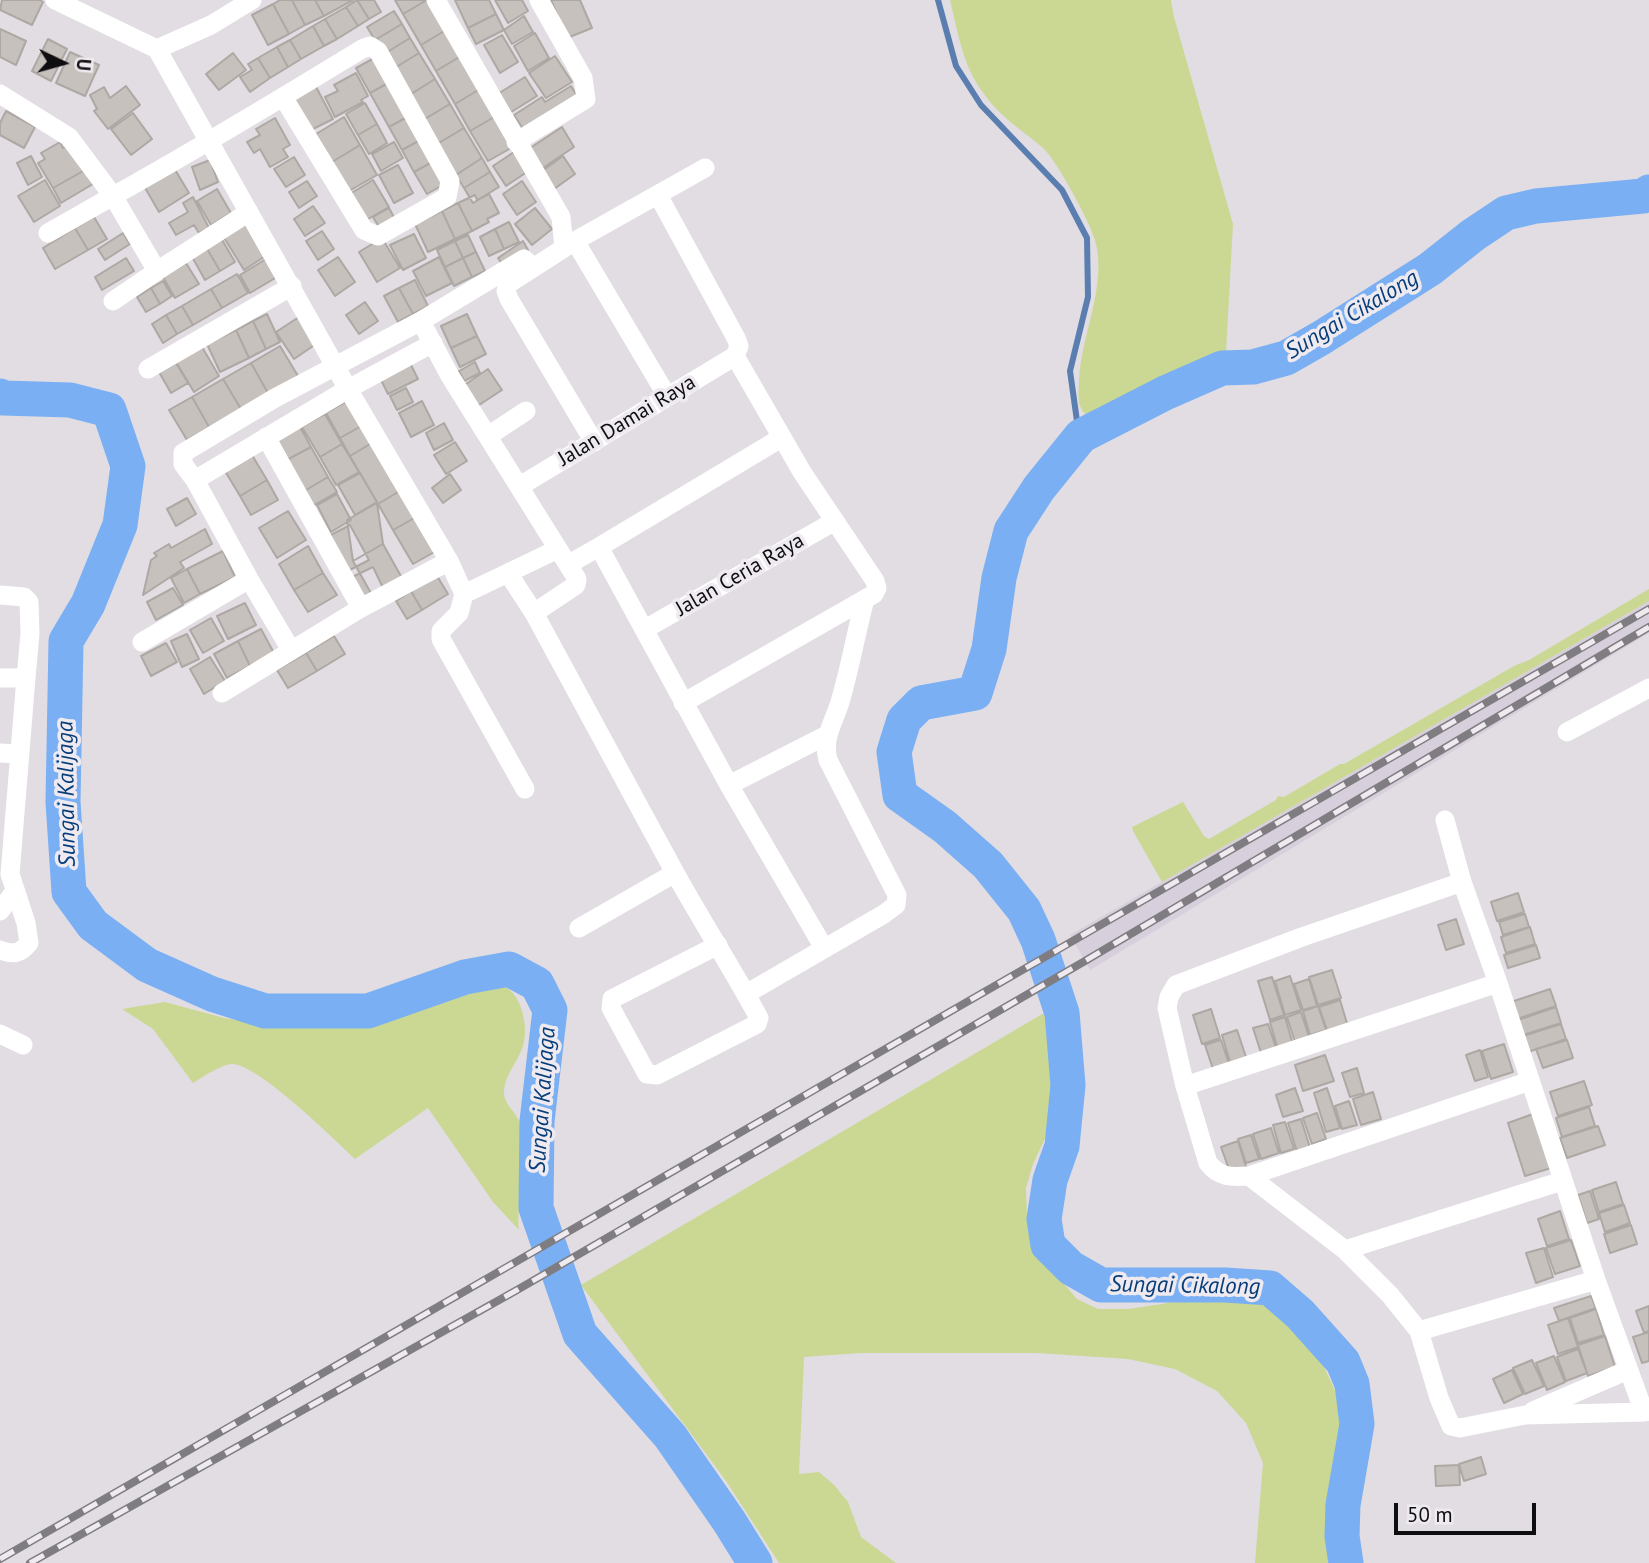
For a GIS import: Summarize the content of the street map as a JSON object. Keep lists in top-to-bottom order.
{
  "streets": {
    "street": ["Jalan Damai Raya", "Jalan Ceria Raya"]
  },
  "water": ["Sungai Cikalong", "Sungai Kalijaga"],
  "scale_bar": "50 m",
  "north": "right"
}
